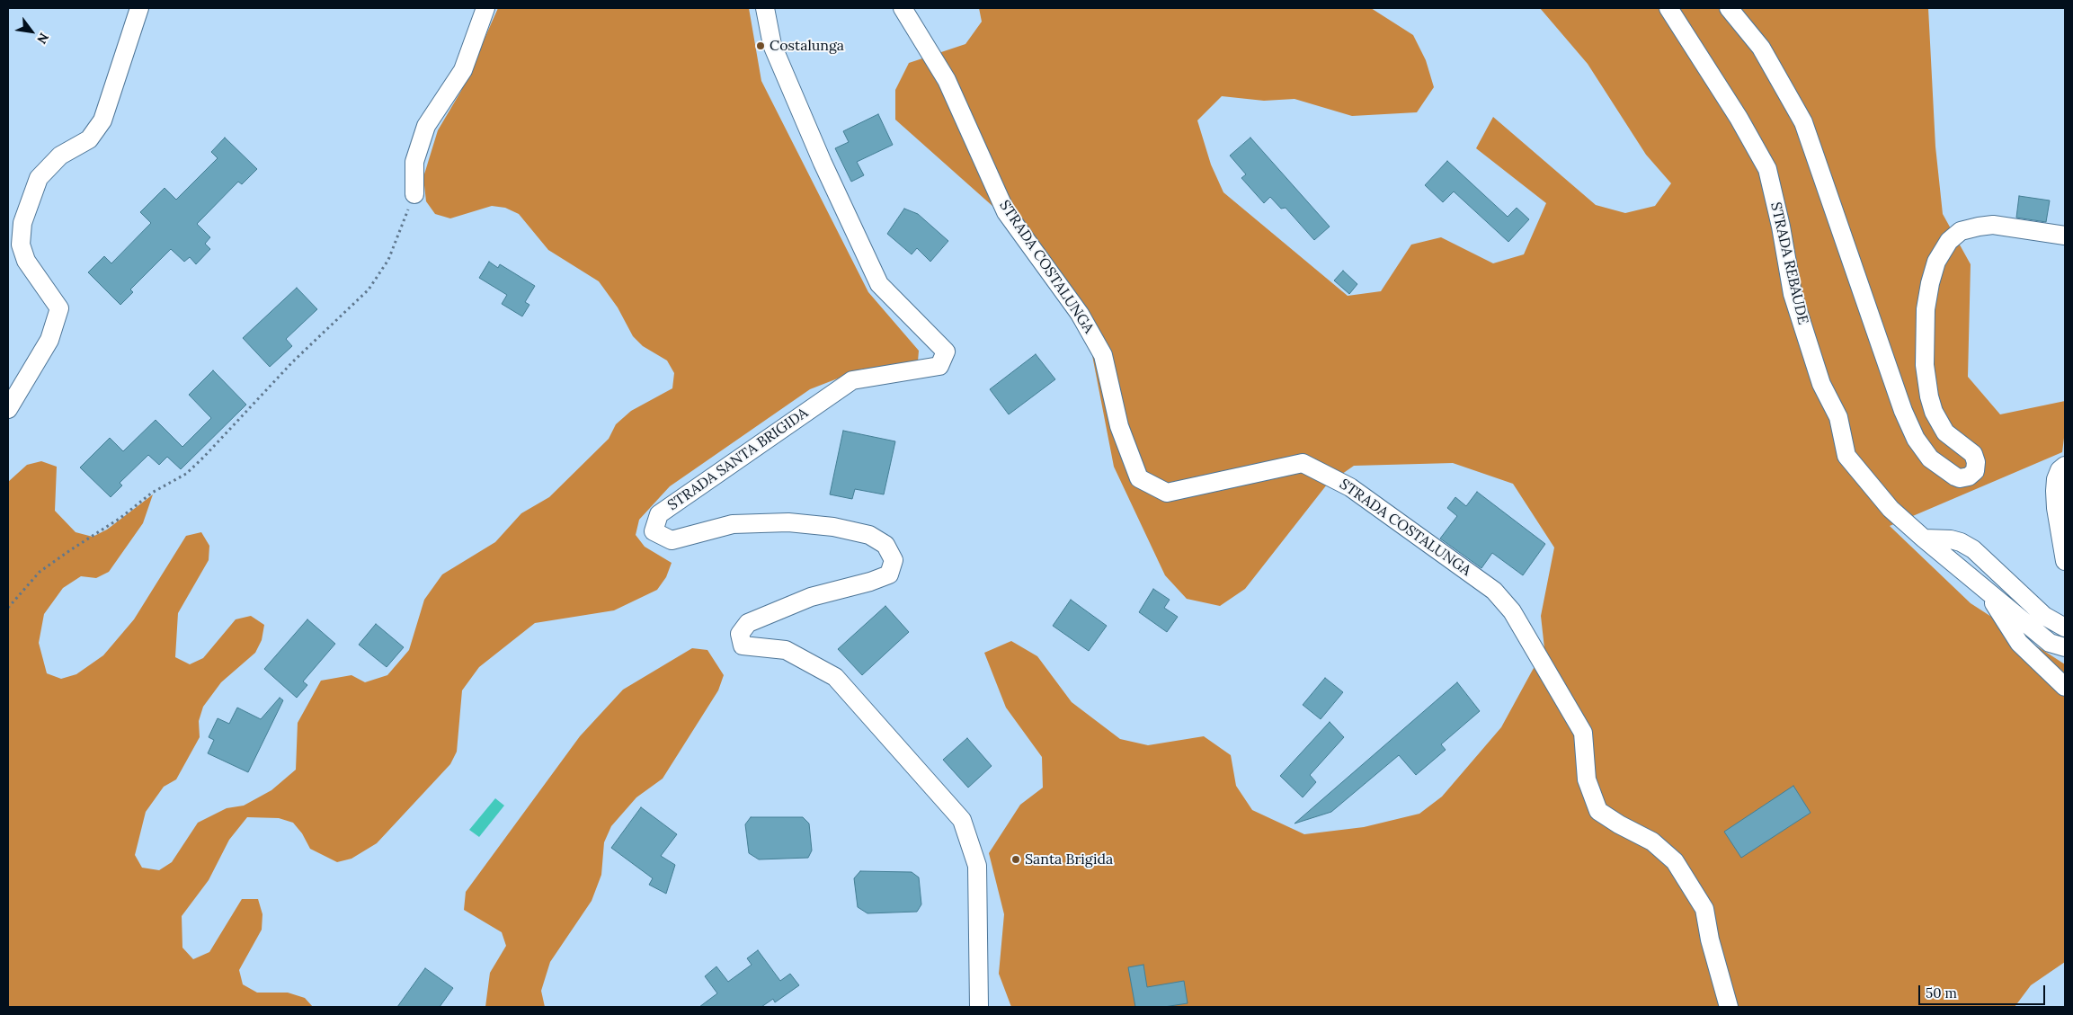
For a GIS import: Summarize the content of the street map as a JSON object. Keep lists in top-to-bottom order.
{
  "streets": {
    "street": ["STRADA REBAUDE", "STRADA COSTALUNGA", "STRADA SANTA BRIGIDA"]
  },
  "places": ["Costalunga", "Santa Brigida"],
  "scale_bar": "50 m",
  "north": "bottom right"
}
